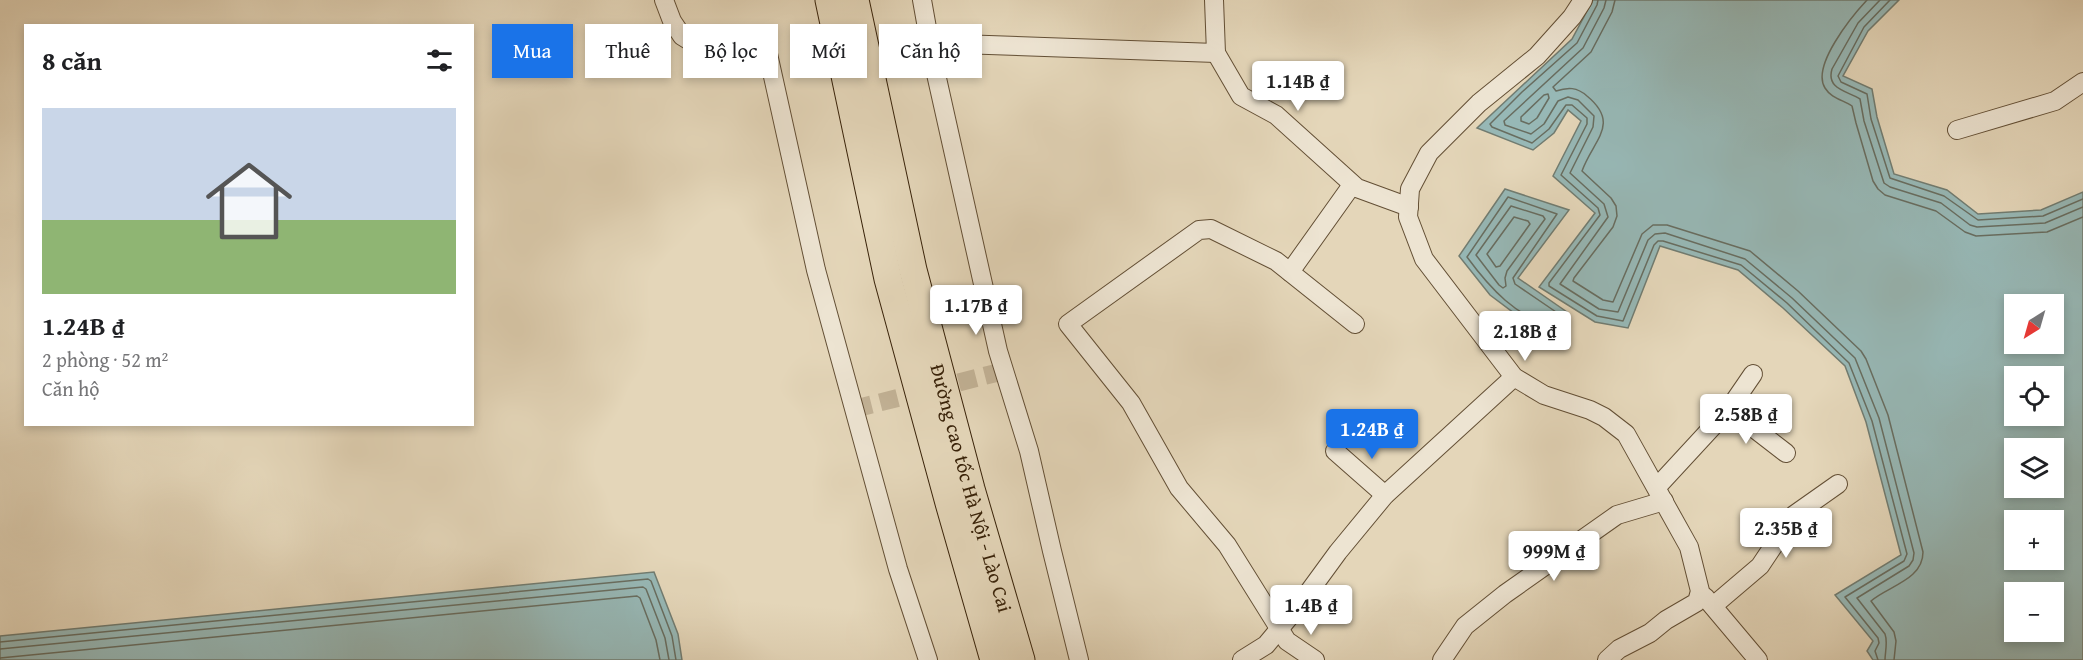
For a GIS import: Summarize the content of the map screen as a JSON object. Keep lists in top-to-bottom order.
{
  "streets": {
    "highway": ["Đường cao tốc Hà Nội - Lào Cai"]
  },
  "north": "bottom left",
  "page": {
    "chip": [
      "Mua",
      "Thuê",
      "Bộ lọc",
      "Mới",
      "Căn hộ"
    ],
    "heading": "8 căn",
    "price": [
      "1.14B ₫",
      "1.17B ₫",
      "2.18B ₫",
      "2.58B ₫",
      "1.24B ₫",
      "2.35B ₫",
      "999M ₫",
      "1.4B ₫"
    ],
    "list": [
      {
        "name": "1.24B ₫",
        "note": "2 phòng · 52 m² · Căn hộ"
      }
    ],
    "map_buttons": ["+", "−"]
  }
}
